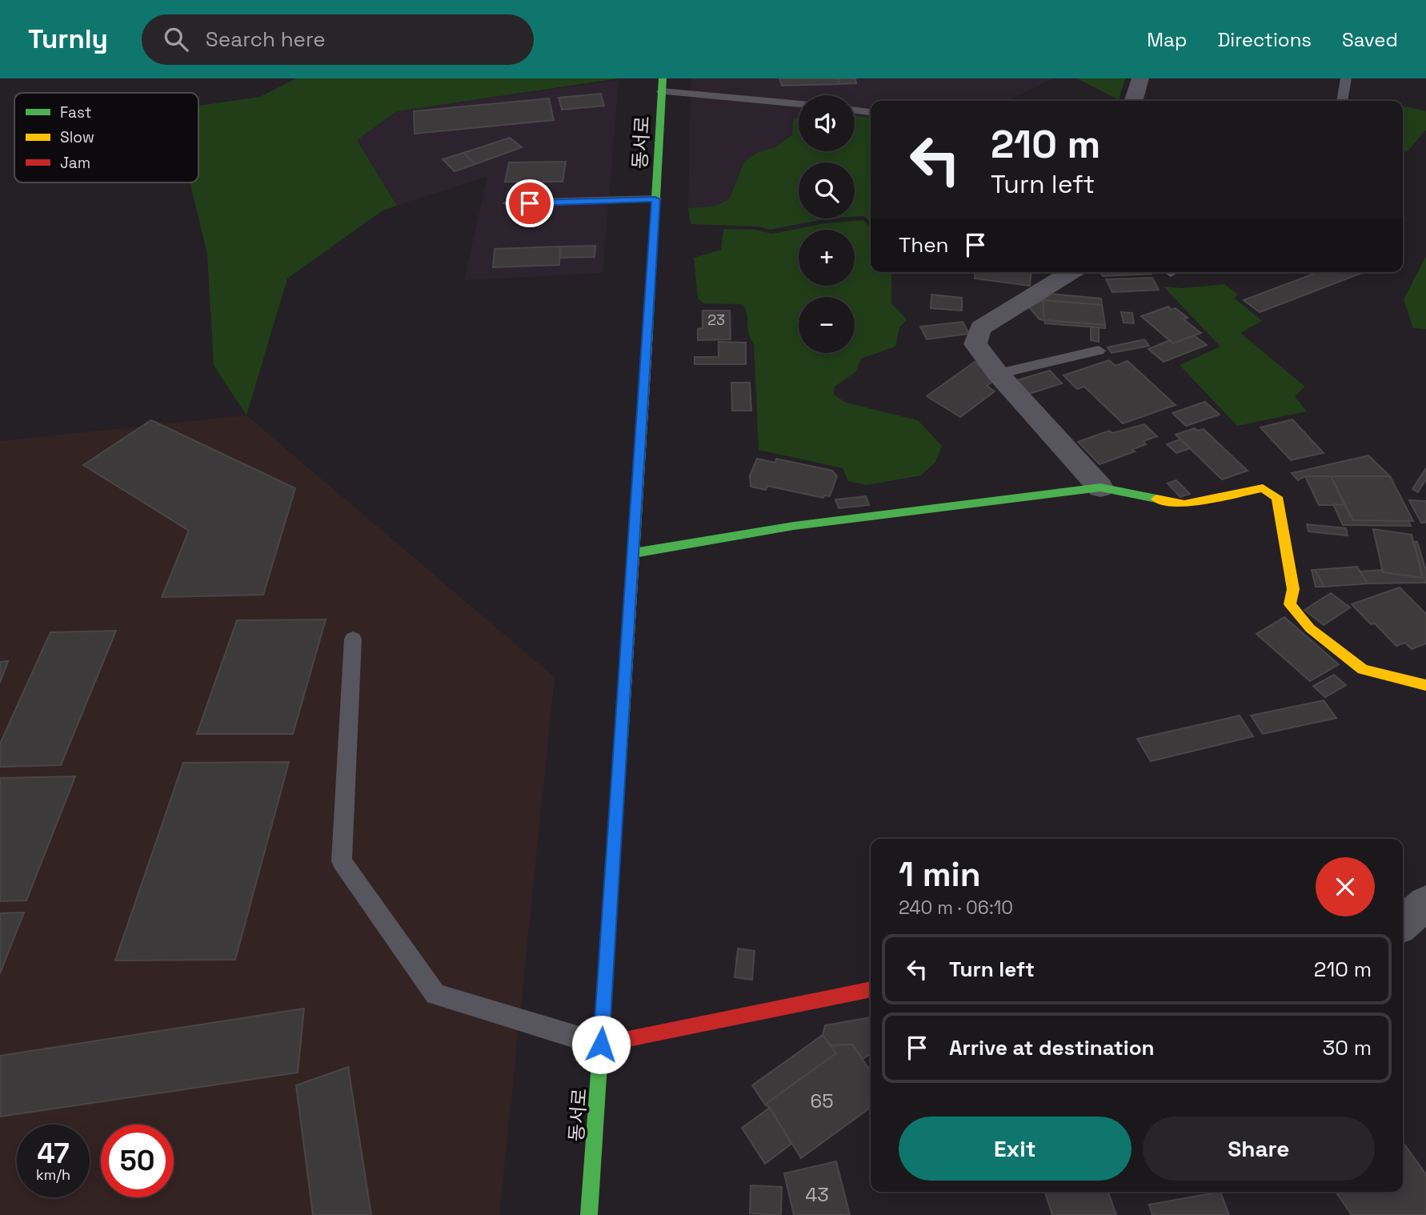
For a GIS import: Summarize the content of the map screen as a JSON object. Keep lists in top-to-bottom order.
{
  "streets": {
    "main road": ["동서로"]
  },
  "house_numbers": ["23", "65", "43"],
  "legend": ["Fast", "Slow", "Jam"],
  "page": {
    "header": "Turnly",
    "search": "Search here",
    "nav": ["Map", "Directions", "Saved"],
    "map_buttons": ["+", "−"],
    "turn": ["210 m", "Turn left"],
    "then": "Then",
    "heading": ["1 min", "240 m · 06:10"],
    "list": [
      {
        "name": "Turn left",
        "value": "210 m"
      },
      {
        "name": "Arrive at destination",
        "value": "30 m"
      }
    ],
    "buttons": ["Exit", "Share"],
    "speed": "47 km/h",
    "limit": "50"
  }
}
